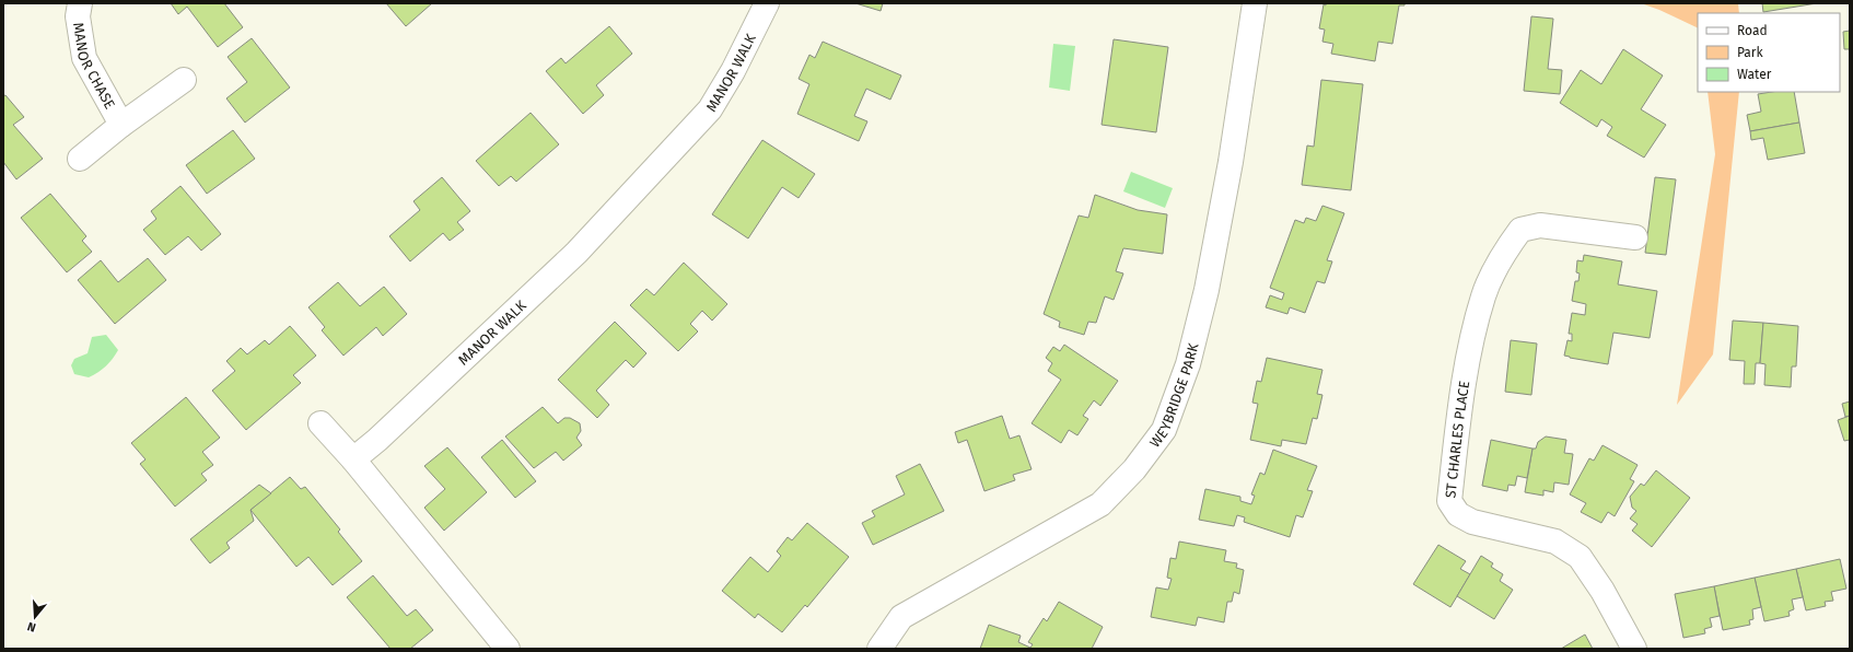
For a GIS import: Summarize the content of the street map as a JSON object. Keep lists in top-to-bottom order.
{
  "streets": {
    "street": [
      "MANOR CHASE",
      "MANOR WALK",
      "WEYBRIDGE PARK",
      "ST CHARLES PLACE"
    ]
  },
  "legend": ["Road", "Park", "Water"],
  "north": "bottom"
}
